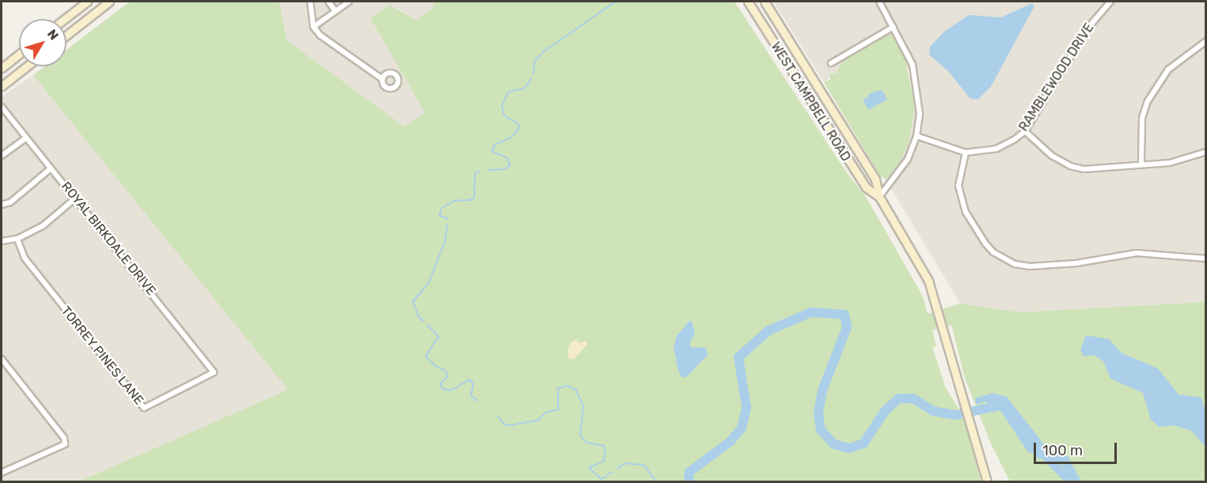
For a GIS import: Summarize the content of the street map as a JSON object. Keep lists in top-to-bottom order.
{
  "streets": {
    "main road": ["WEST CAMPBELL ROAD"],
    "street": ["RAMBLEWOOD DRIVE", "ROYAL BIRKDALE DRIVE", "TORREY PINES LANE"]
  },
  "crossings": [
    ["ROYAL BIRKDALE DRIVE", "TORREY PINES LANE"]
  ],
  "scale_bar": "100 m",
  "north": "top right"
}
